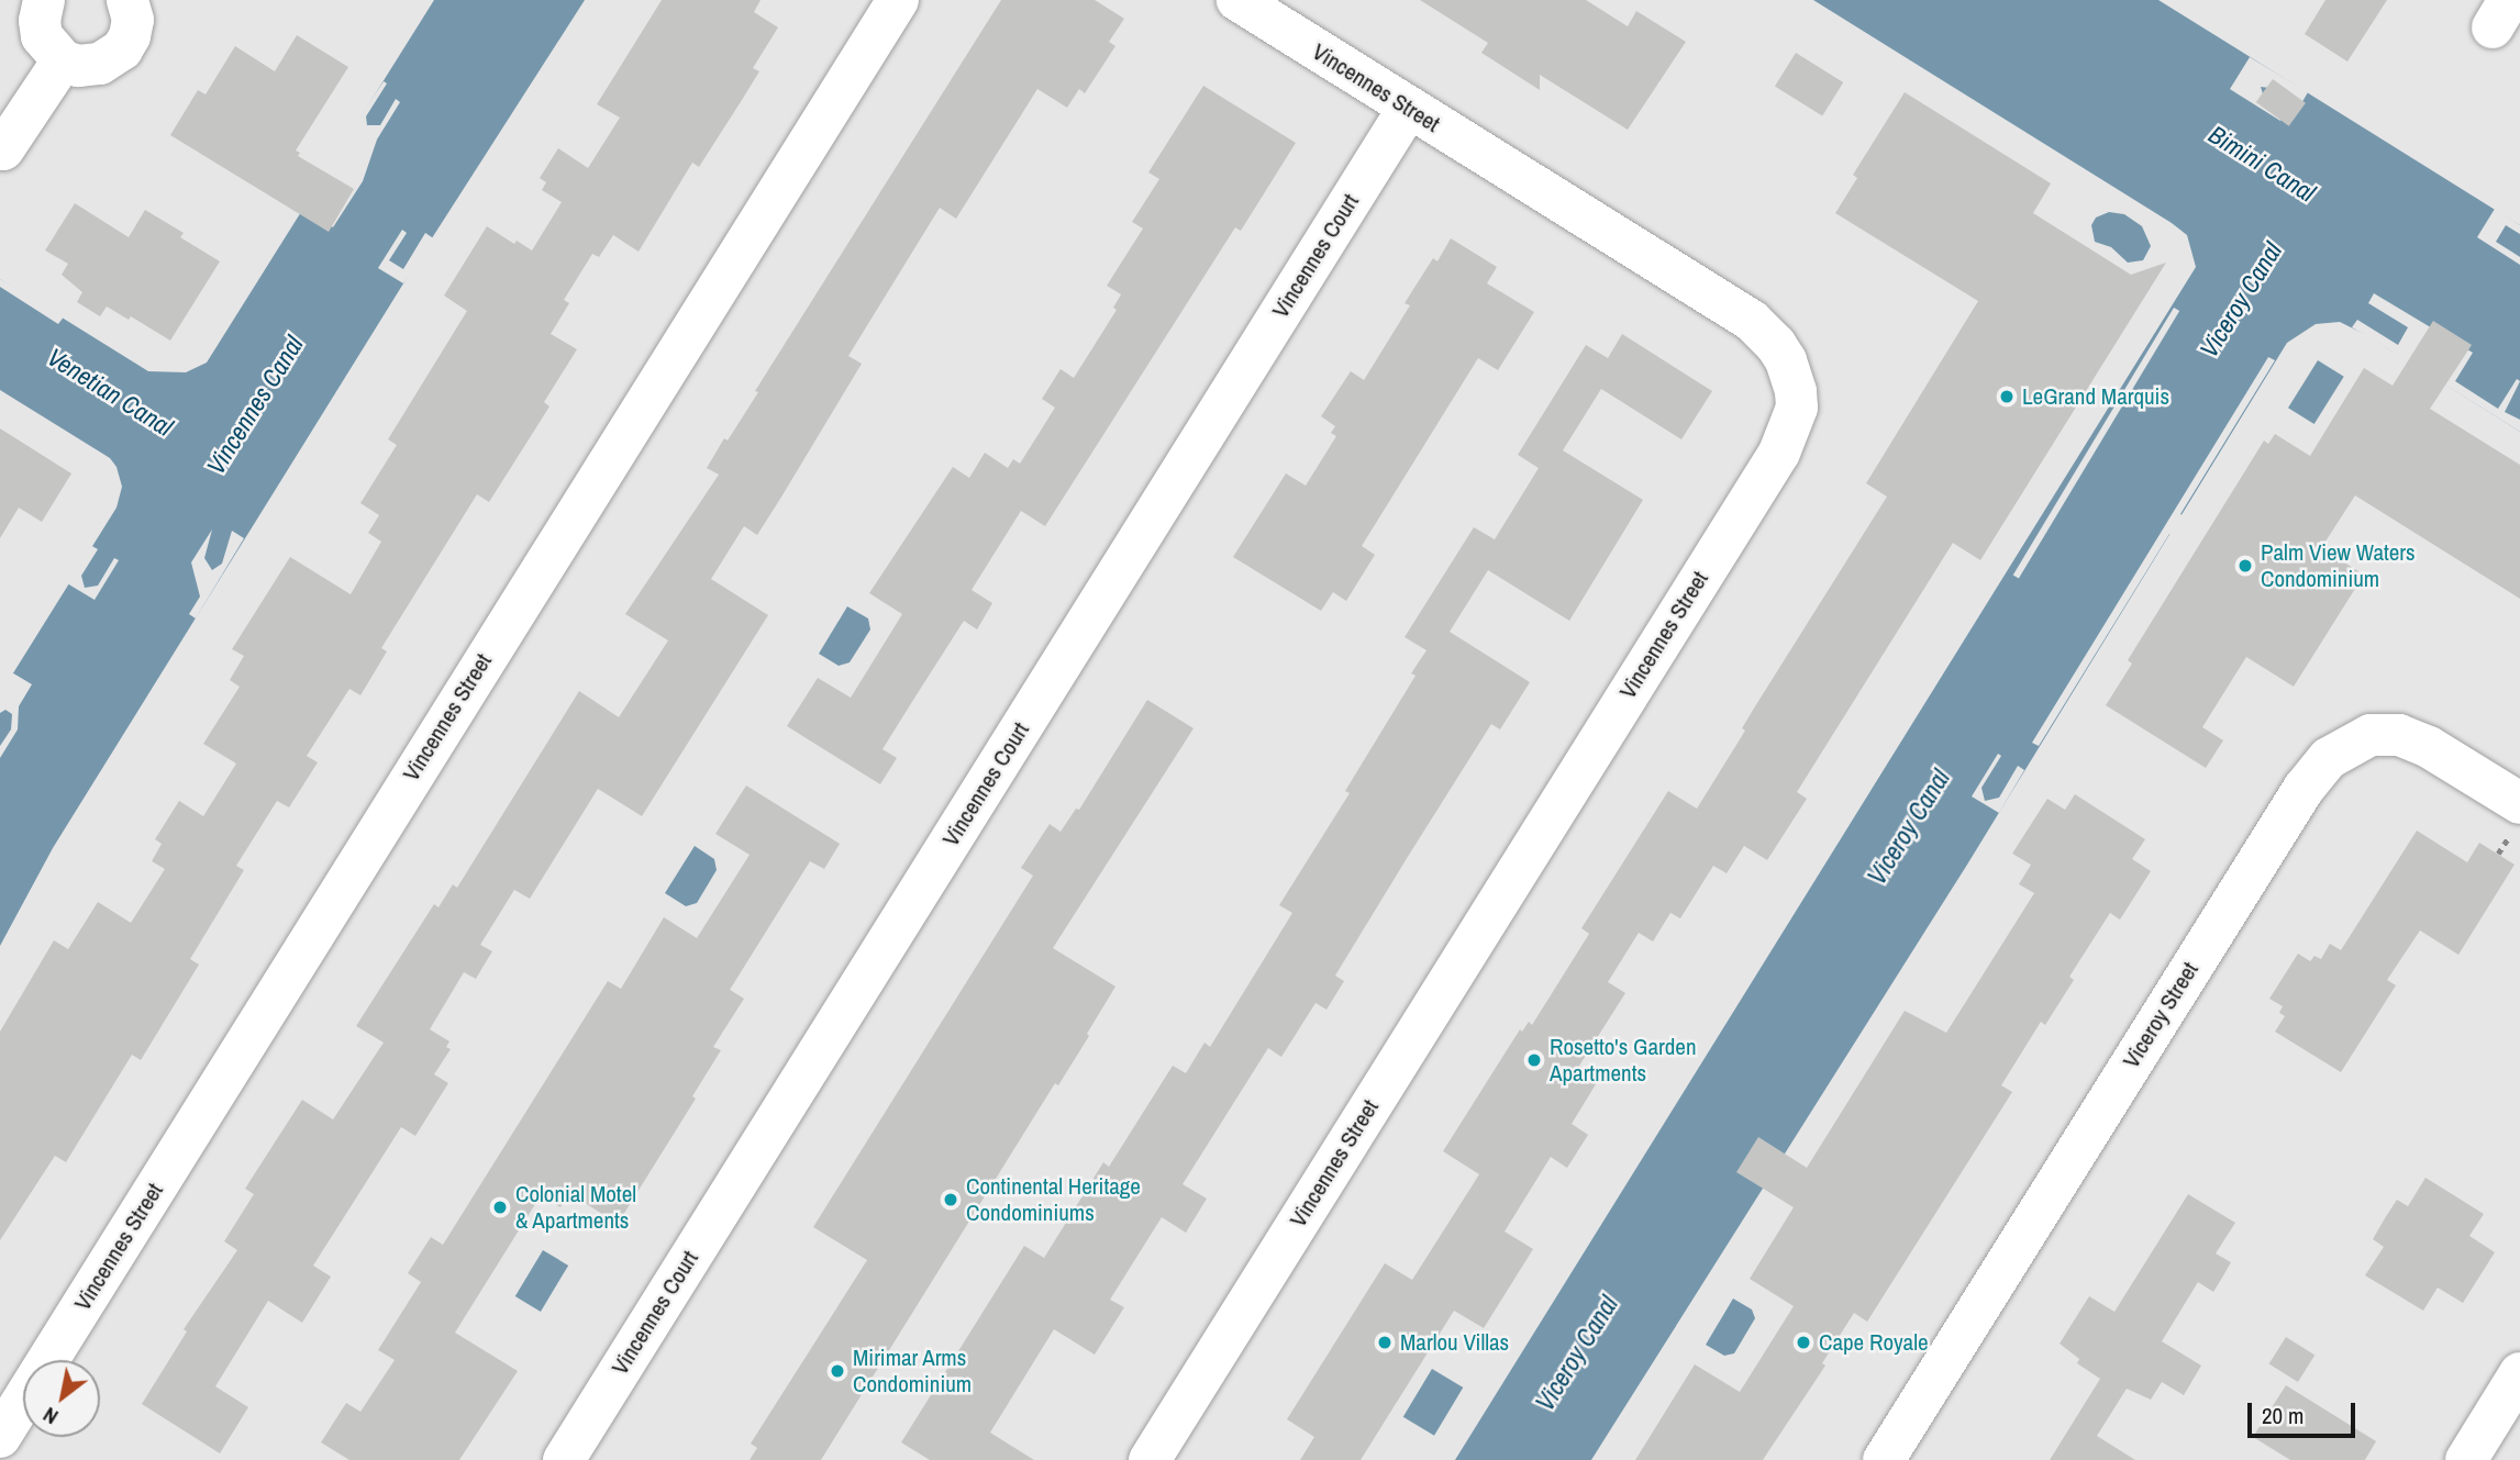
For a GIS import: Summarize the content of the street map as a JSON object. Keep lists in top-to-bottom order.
{
  "streets": {
    "street": ["Vincennes Street", "Vincennes Court", "Viceroy Street"]
  },
  "crossings": [
    ["Vincennes Street", "Vincennes Court"]
  ],
  "water": [
    "Bimini Canal",
    "Viceroy Canal",
    "Venetian Canal",
    "Vincennes Canal"
  ],
  "places": [
    "LeGrand Marquis",
    "Palm View Waters Condominium",
    "Rosetto's Garden Apartments",
    "Continental Heritage Condominiums",
    "Colonial Motel & Apartments",
    "Marlou Villas",
    "Cape Royale",
    "Mirimar Arms Condominium"
  ],
  "scale_bar": "20 m",
  "north": "bottom left"
}
